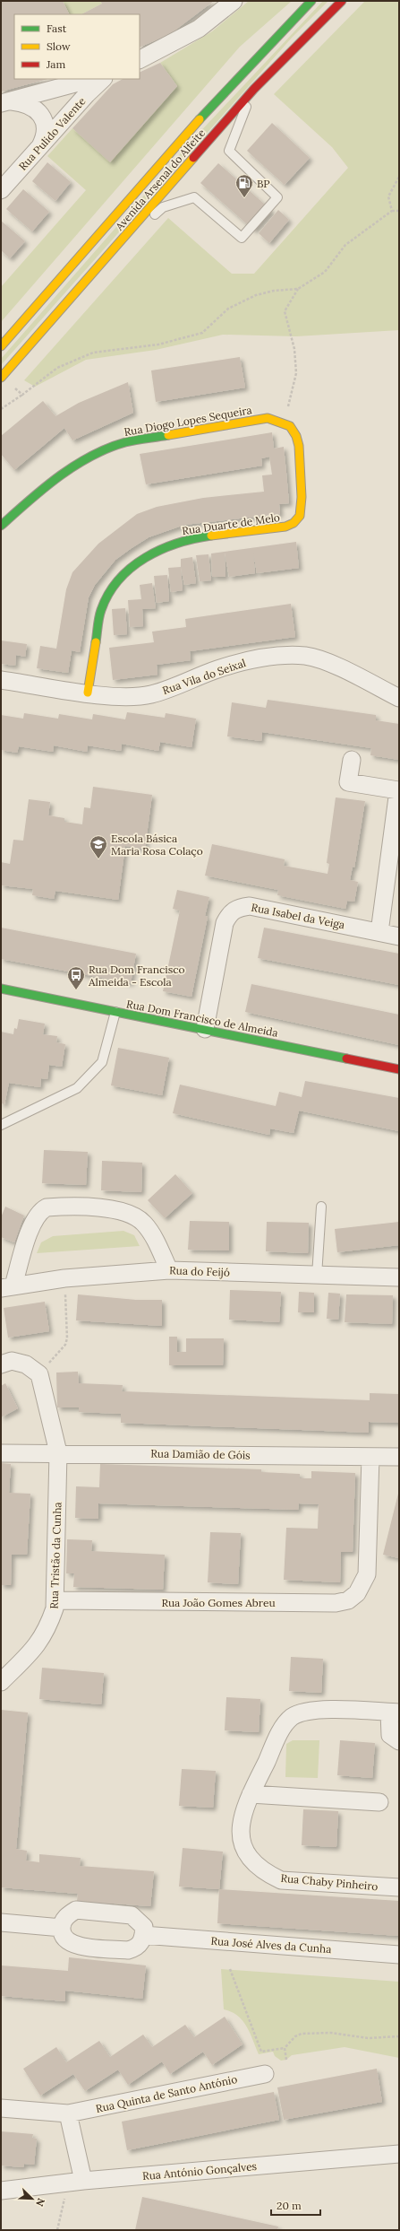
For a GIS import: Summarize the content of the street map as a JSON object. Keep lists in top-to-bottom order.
{
  "streets": {
    "main road": [
      "Avenida Arsenal do Alfeite",
      "Rua Diogo Lopes Sequeira",
      "Rua Duarte de Melo",
      "Rua Dom Francisco de Almeida"
    ],
    "street": [
      "Rua Pulido Valente",
      "Rua Vila do Seixal",
      "Rua Isabel da Veiga",
      "Rua do Feijó",
      "Rua Damião de Góis",
      "Rua Tristão da Cunha",
      "Rua João Gomes Abreu",
      "Rua Chaby Pinheiro",
      "Rua José Alves da Cunha",
      "Rua Quinta de Santo António",
      "Rua António Gonçalves"
    ]
  },
  "crossings": [
    ["Rua Diogo Lopes Sequeira", "Rua Duarte de Melo"],
    ["Rua Duarte de Melo", "Rua Vila do Seixal"],
    ["Rua Isabel da Veiga", "Rua Dom Francisco de Almeida"],
    ["Rua Damião de Góis", "Rua Tristão da Cunha"],
    ["Rua Damião de Góis", "Rua João Gomes Abreu"],
    ["Rua Tristão da Cunha", "Rua João Gomes Abreu"]
  ],
  "places": {
    "fuel station": ["BP"],
    "school or university": ["Escola Básica Maria Rosa Colaço"],
    "bus stop": ["Rua Dom Francisco Almeida - Escola"]
  },
  "legend": ["Fast", "Slow", "Jam"],
  "scale_bar": "20 m",
  "north": "bottom right"
}
